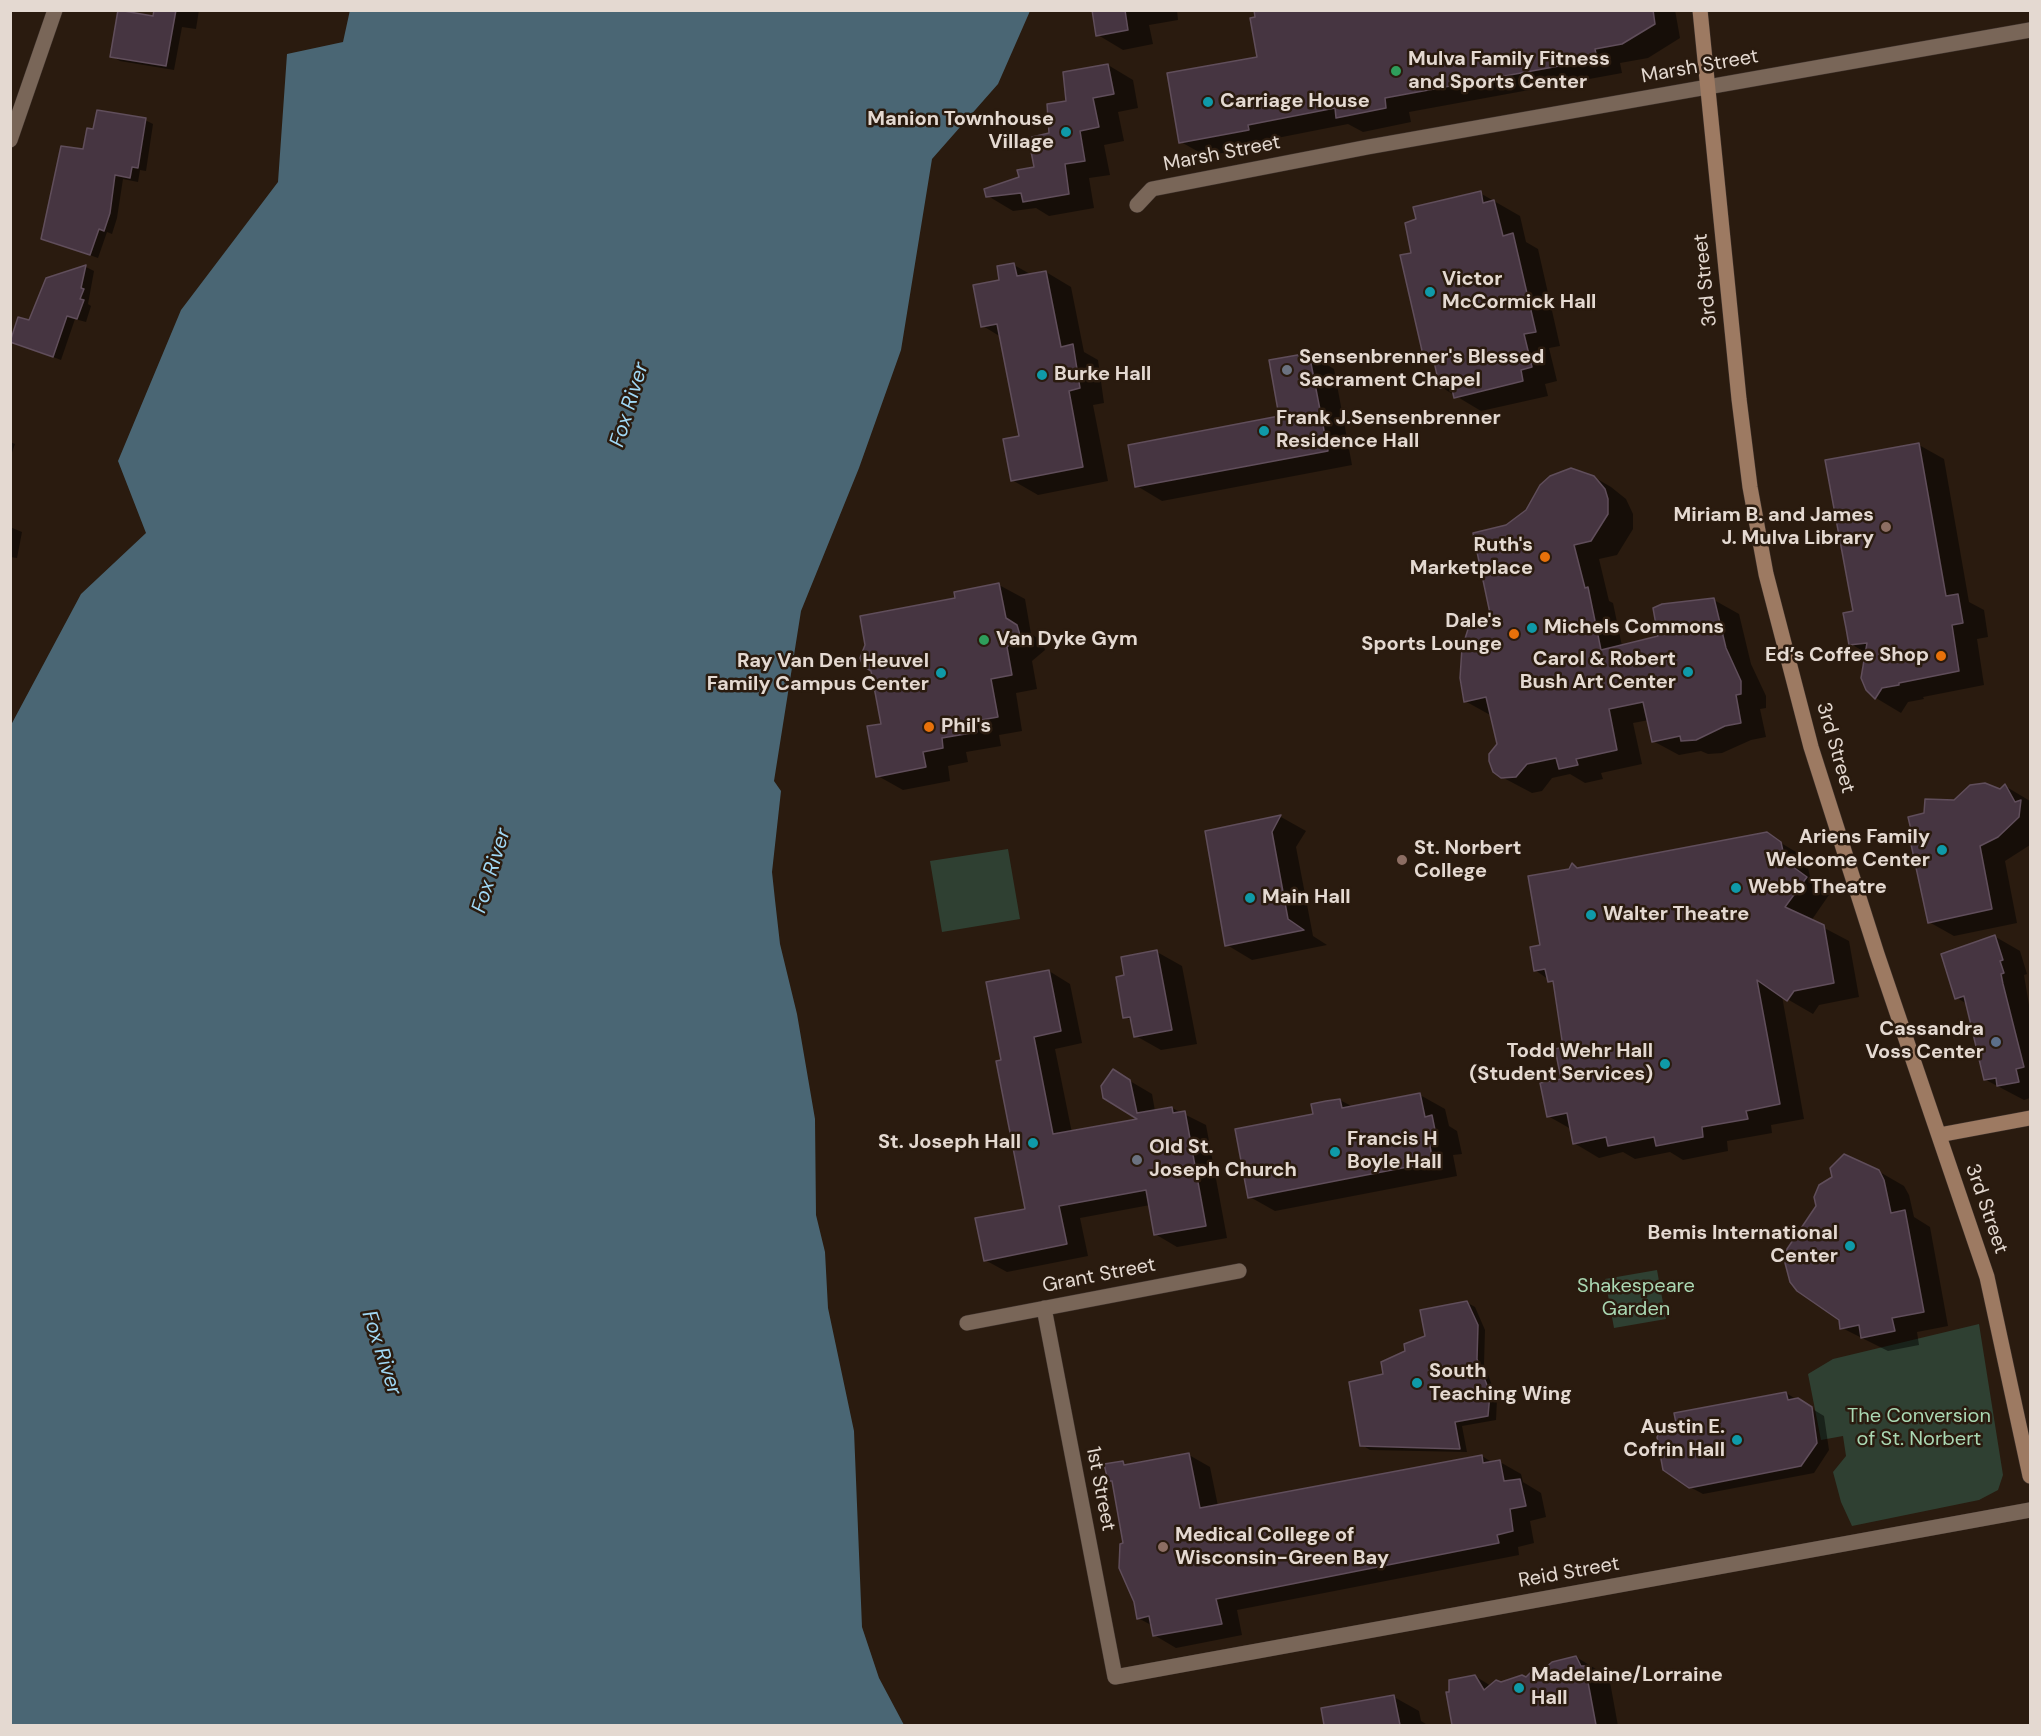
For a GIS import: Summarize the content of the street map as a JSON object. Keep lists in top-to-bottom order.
{
  "streets": {
    "main road": ["3rd Street"],
    "street": [
      "Marsh Street",
      "Grant Street",
      "1st Street",
      "Reid Street"
    ]
  },
  "crossings": [
    ["Marsh Street", "3rd Street"],
    ["Grant Street", "1st Street"],
    ["1st Street", "Reid Street"]
  ],
  "water": ["Fox River"],
  "parks": ["Shakespeare Garden", "The Conversion of St. Norbert"],
  "places": [
    "Mulva Family Fitness and Sports Center",
    "Carriage House",
    "Manion Townhouse Village",
    "Victor McCormick Hall",
    "Sensenbrenner's Blessed Sacrament Chapel",
    "Burke Hall",
    "Frank J.Sensenbrenner Residence Hall",
    "Miriam B. and James J. Mulva Library",
    "Ruth's Marketplace",
    "Michels Commons",
    "Dale's Sports Lounge",
    "Van Dyke Gym",
    "Ed’s Coffee Shop",
    "Carol & Robert Bush Art Center",
    "Ray Van Den Heuvel Family Campus Center",
    "Phil's",
    "Ariens Family Welcome Center",
    "St. Norbert College",
    "Webb Theatre",
    "Main Hall",
    "Walter Theatre",
    "Cassandra Voss Center",
    "Todd Wehr Hall (Student Services)",
    "St. Joseph Hall",
    "Francis H Boyle Hall",
    "Old St. Joseph Church",
    "Bemis International Center",
    "South Teaching Wing",
    "Austin E. Cofrin Hall",
    "Medical College of Wisconsin-Green Bay",
    "Madelaine/Lorraine Hall"
  ]
}
